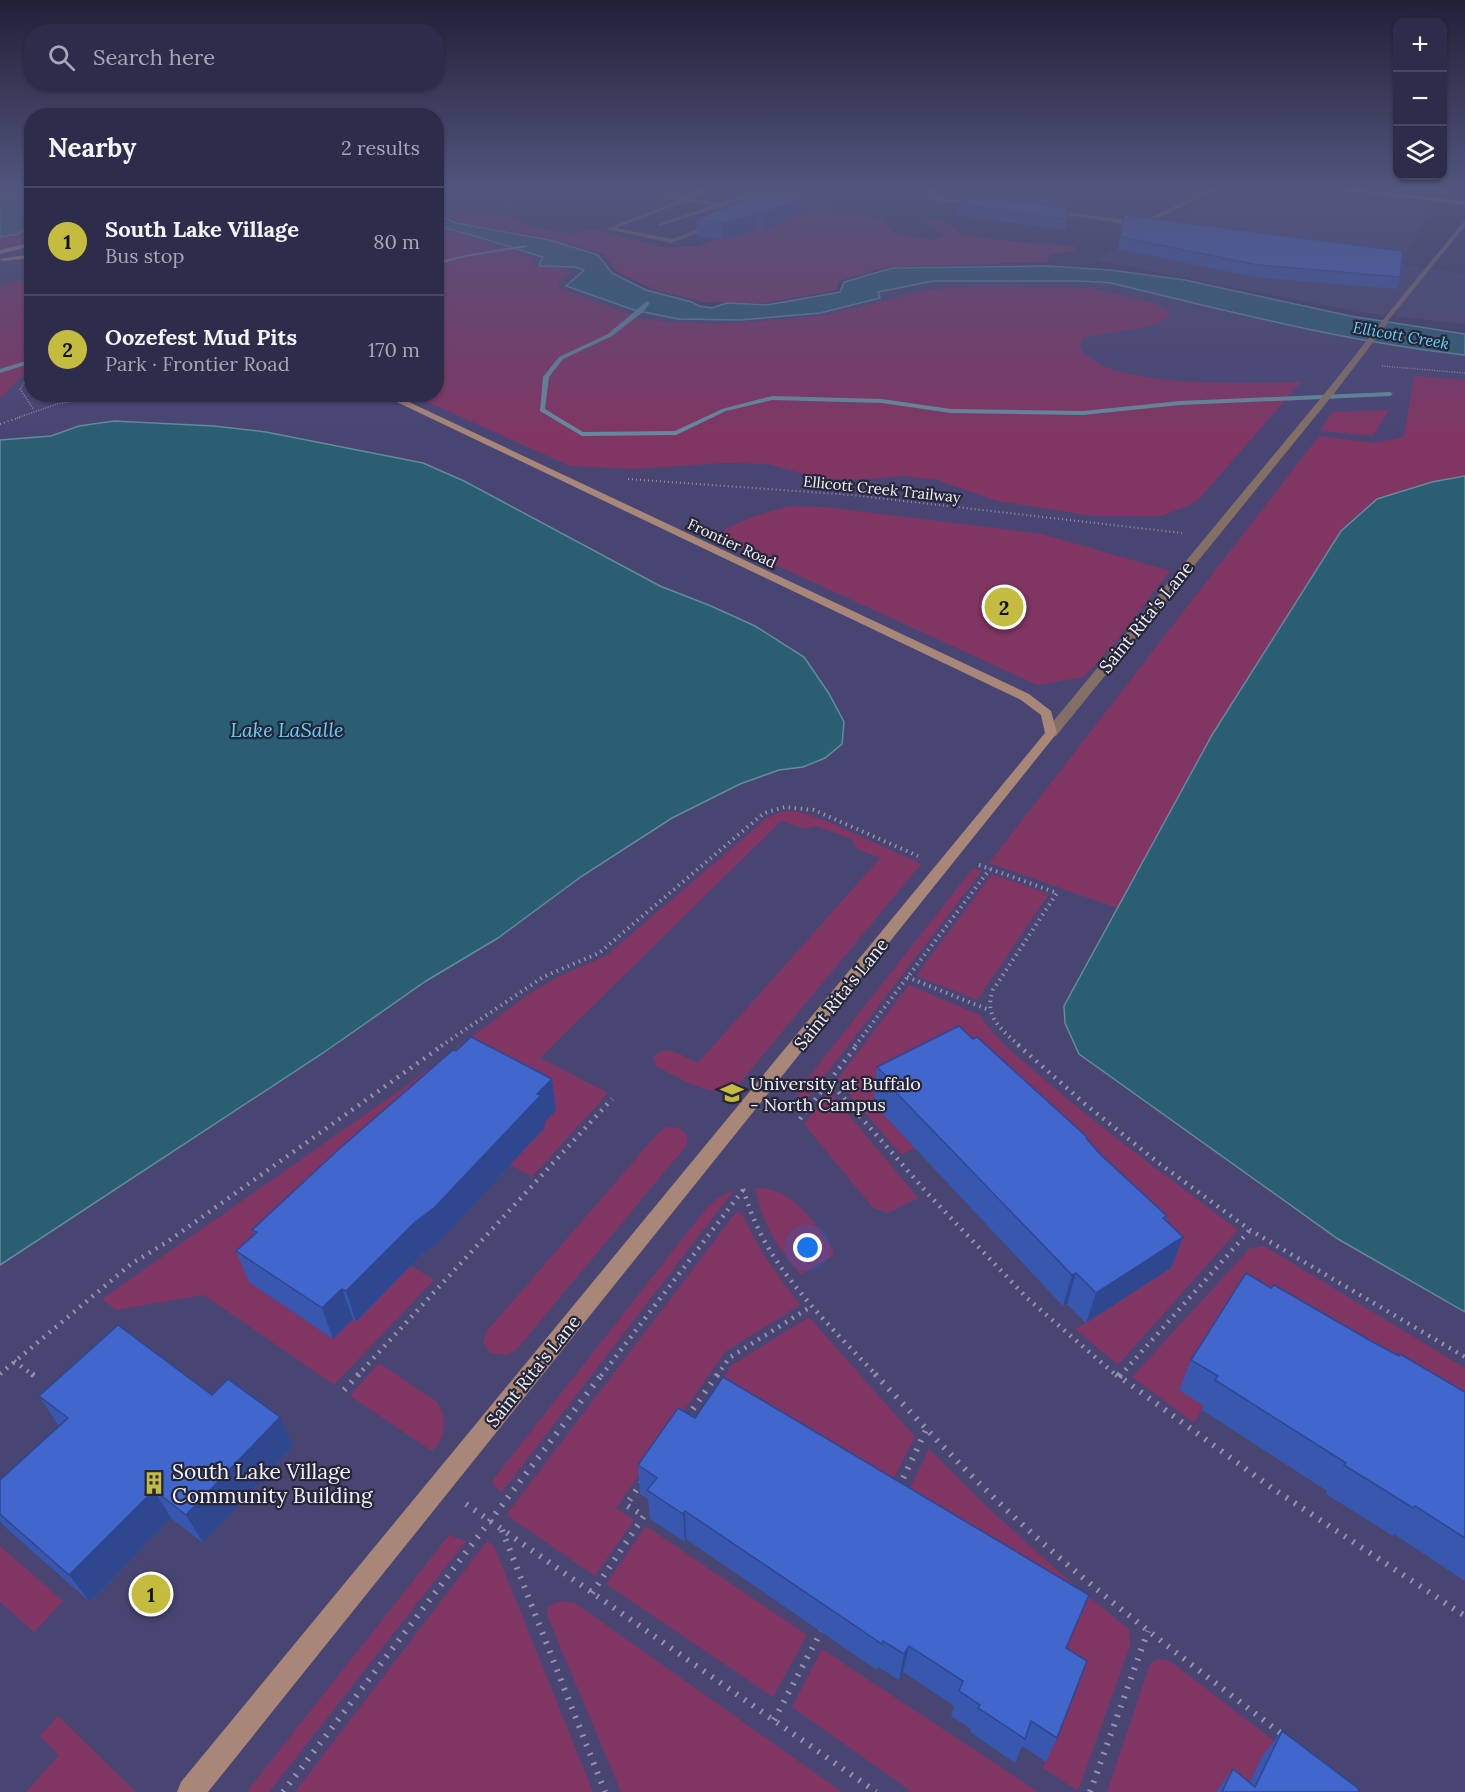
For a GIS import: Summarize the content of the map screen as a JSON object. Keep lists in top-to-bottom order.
{
  "streets": {
    "street": ["Frontier Road", "Saint Rita's Lane"],
    "path": ["Ellicott Creek Trailway"]
  },
  "crossings": [
    ["Ellicott Creek Trailway", "Saint Rita's Lane"],
    ["Frontier Road", "Saint Rita's Lane"]
  ],
  "water": ["Ellicott Creek", "Lake LaSalle"],
  "places": {
    "school or university": ["University at Buffalo - North Campus"],
    "building": ["South Lake Village Community Building"]
  },
  "page": {
    "map_buttons": ["+", "−"],
    "search": "Search here",
    "heading": ["Nearby", "2 results"],
    "list": [
      {
        "mark": "1",
        "name": "South Lake Village",
        "note": "Bus stop",
        "value": "80 m"
      },
      {
        "mark": "2",
        "name": "Oozefest Mud Pits",
        "note": "Park · Frontier Road",
        "value": "170 m"
      }
    ],
    "pins": ["2", "1"]
  }
}
